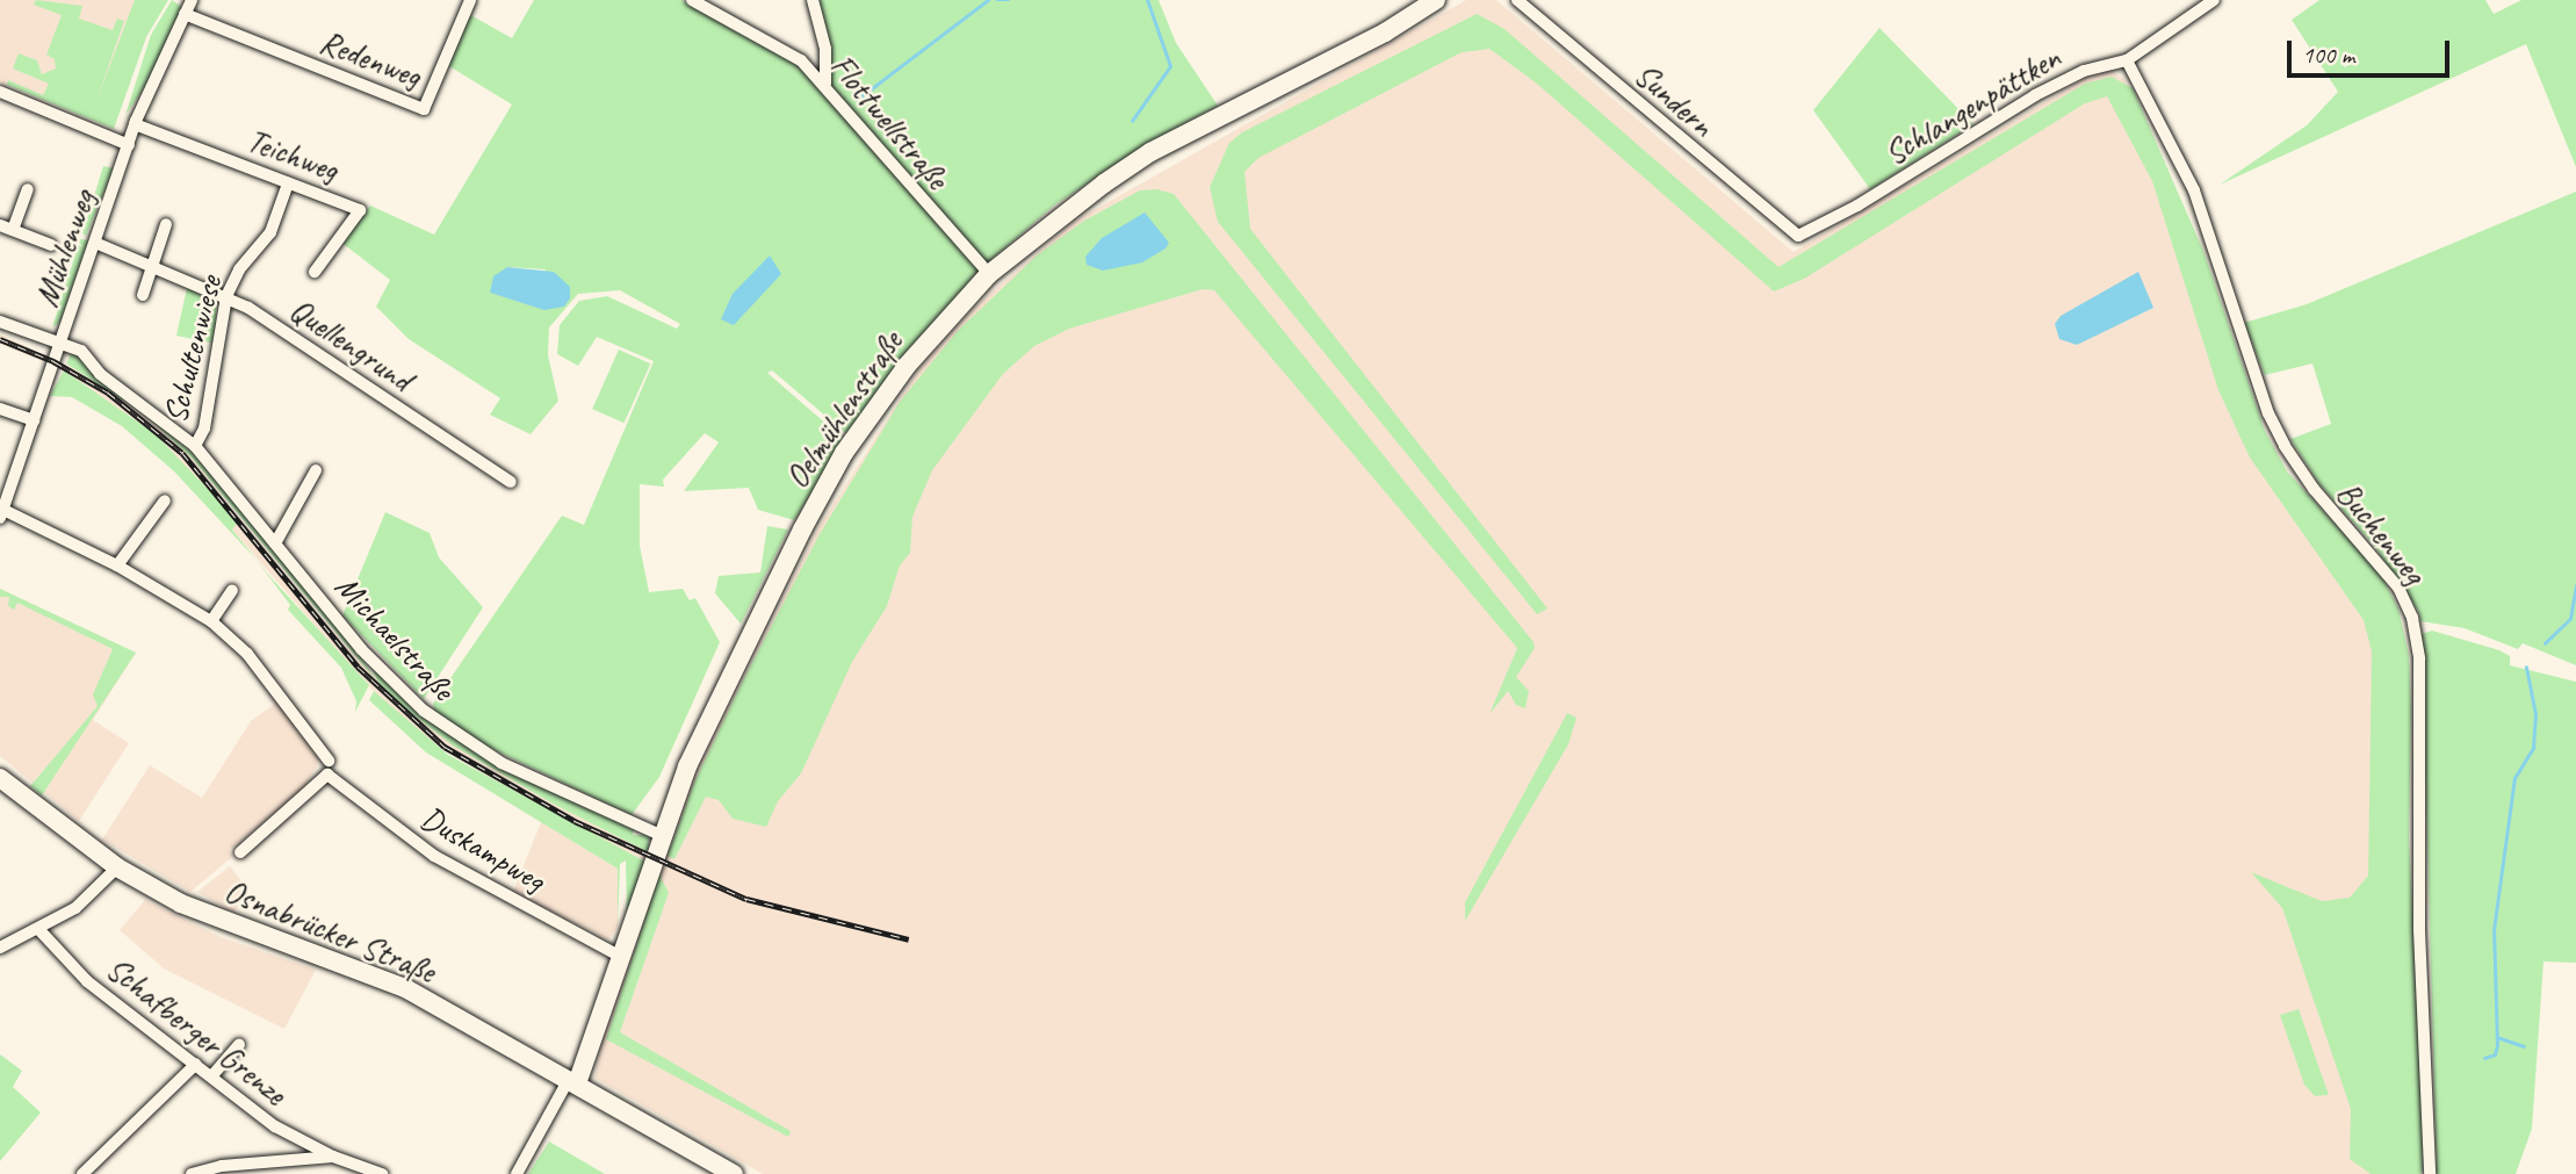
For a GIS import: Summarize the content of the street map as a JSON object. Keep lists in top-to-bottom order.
{
  "streets": {
    "street": [
      "Redenweg",
      "Sundern",
      "Schlangenpättken",
      "Flottwellstraße",
      "Teichweg",
      "Mühlenweg",
      "Quellengrund",
      "Schultenwiese",
      "Oelmühlenstraße",
      "Buchenweg",
      "Michaelstraße",
      "Duskampweg",
      "Osnabrücker Straße",
      "Schafberger Grenze"
    ]
  },
  "crossings": [
    ["Redenweg", "Mühlenweg"],
    ["Sundern", "Schlangenpättken"],
    ["Schlangenpättken", "Buchenweg"],
    ["Flottwellstraße", "Oelmühlenstraße"],
    ["Teichweg", "Mühlenweg"],
    ["Teichweg", "Schultenwiese"],
    ["Mühlenweg", "Quellengrund"],
    ["Mühlenweg", "Michaelstraße"],
    ["Quellengrund", "Schultenwiese"],
    ["Schultenwiese", "Michaelstraße"],
    ["Oelmühlenstraße", "Michaelstraße"],
    ["Oelmühlenstraße", "Duskampweg"],
    ["Oelmühlenstraße", "Osnabrücker Straße"]
  ],
  "scale_bar": "100 m"
}
